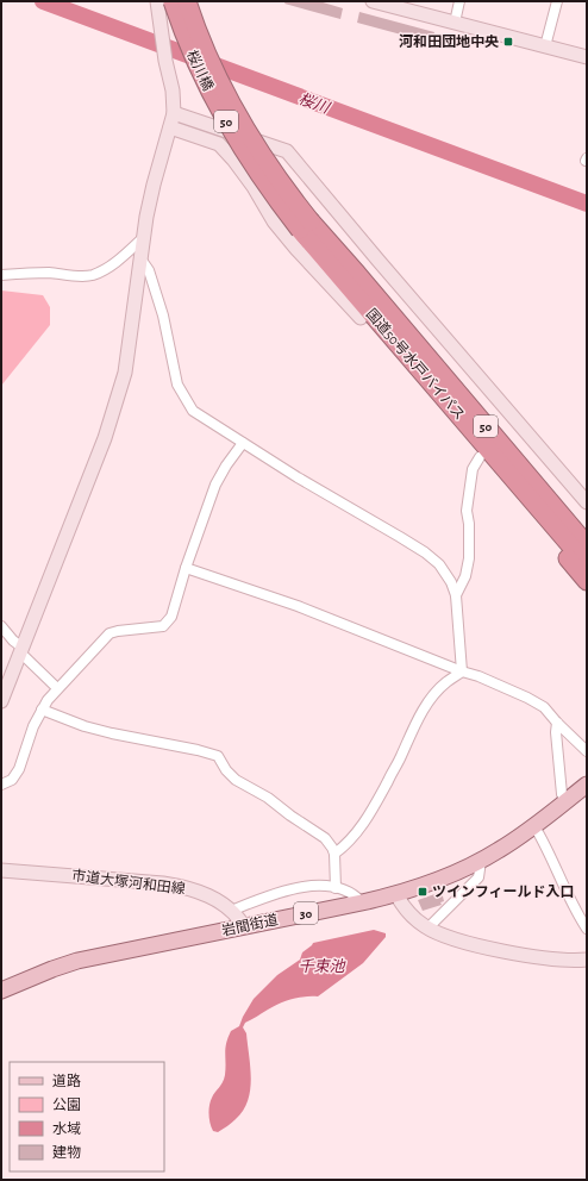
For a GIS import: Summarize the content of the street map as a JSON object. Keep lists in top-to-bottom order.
{
  "streets": {
    "highway": ["桜川橋", "50", "国道50号水戸バイパス"],
    "main road": ["30", "岩間街道"],
    "street": ["市道大塚河和田線"]
  },
  "crossings": [
    ["桜川橋", "国道50号水戸バイパス"],
    ["市道大塚河和田線", "岩間街道"]
  ],
  "water": ["桜川", "千束池"],
  "places": {
    "transit": ["河和田団地中央", "ツインフィールド入口"]
  },
  "legend": [
    "道路",
    "公園",
    "水域",
    "建物"
  ]
}
